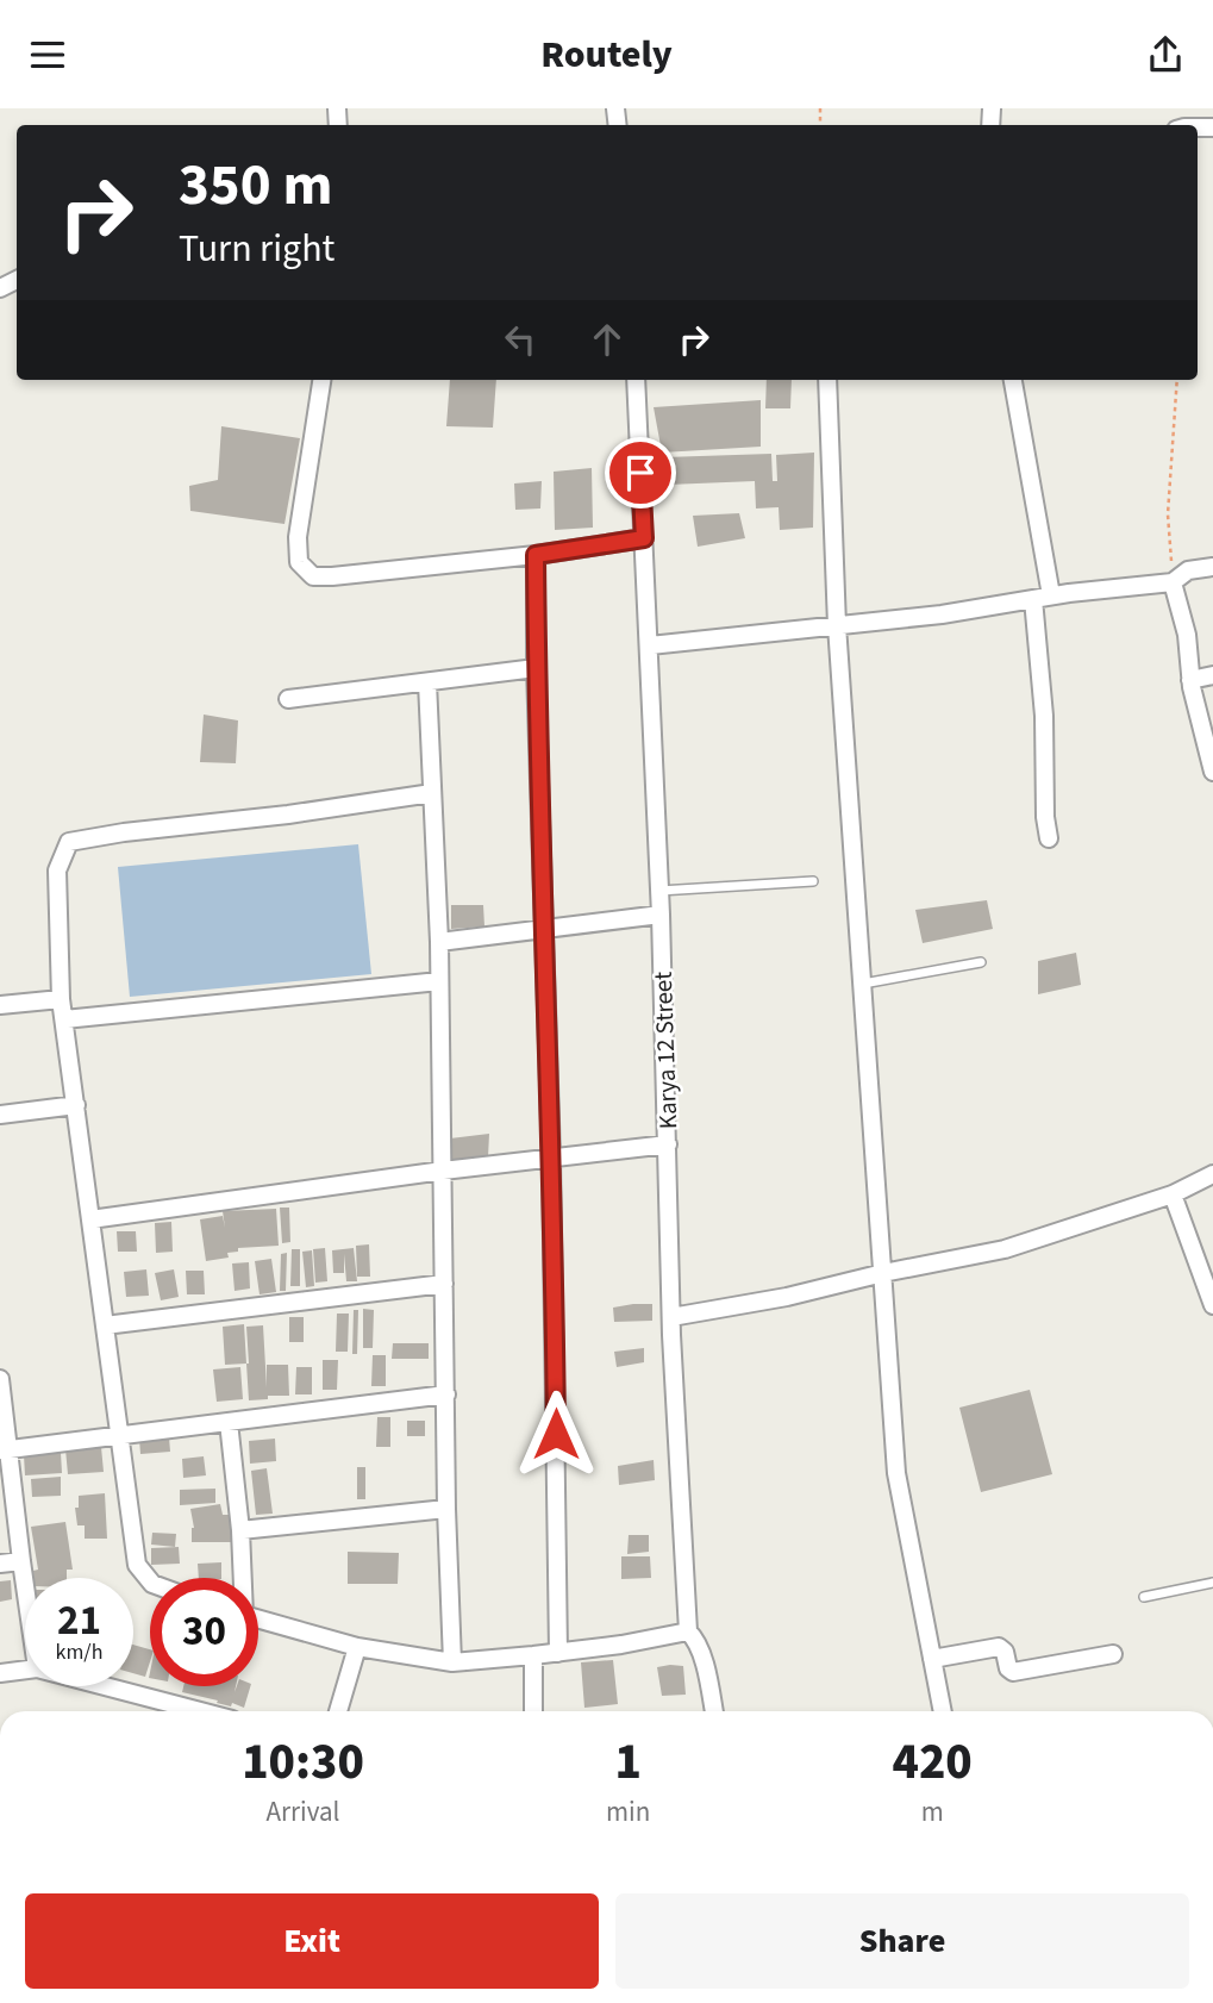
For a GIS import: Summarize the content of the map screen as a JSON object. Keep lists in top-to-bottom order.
{
  "streets": {
    "street": ["Karya 12 Street"]
  },
  "page": {
    "header": "Routely",
    "turn": ["350 m", "Turn right"],
    "speed": "21 km/h",
    "limit": "30",
    "eta": [
      "10:30",
      "Arrival",
      "1",
      "min",
      "420",
      "m"
    ],
    "buttons": ["Exit", "Share"]
  }
}
